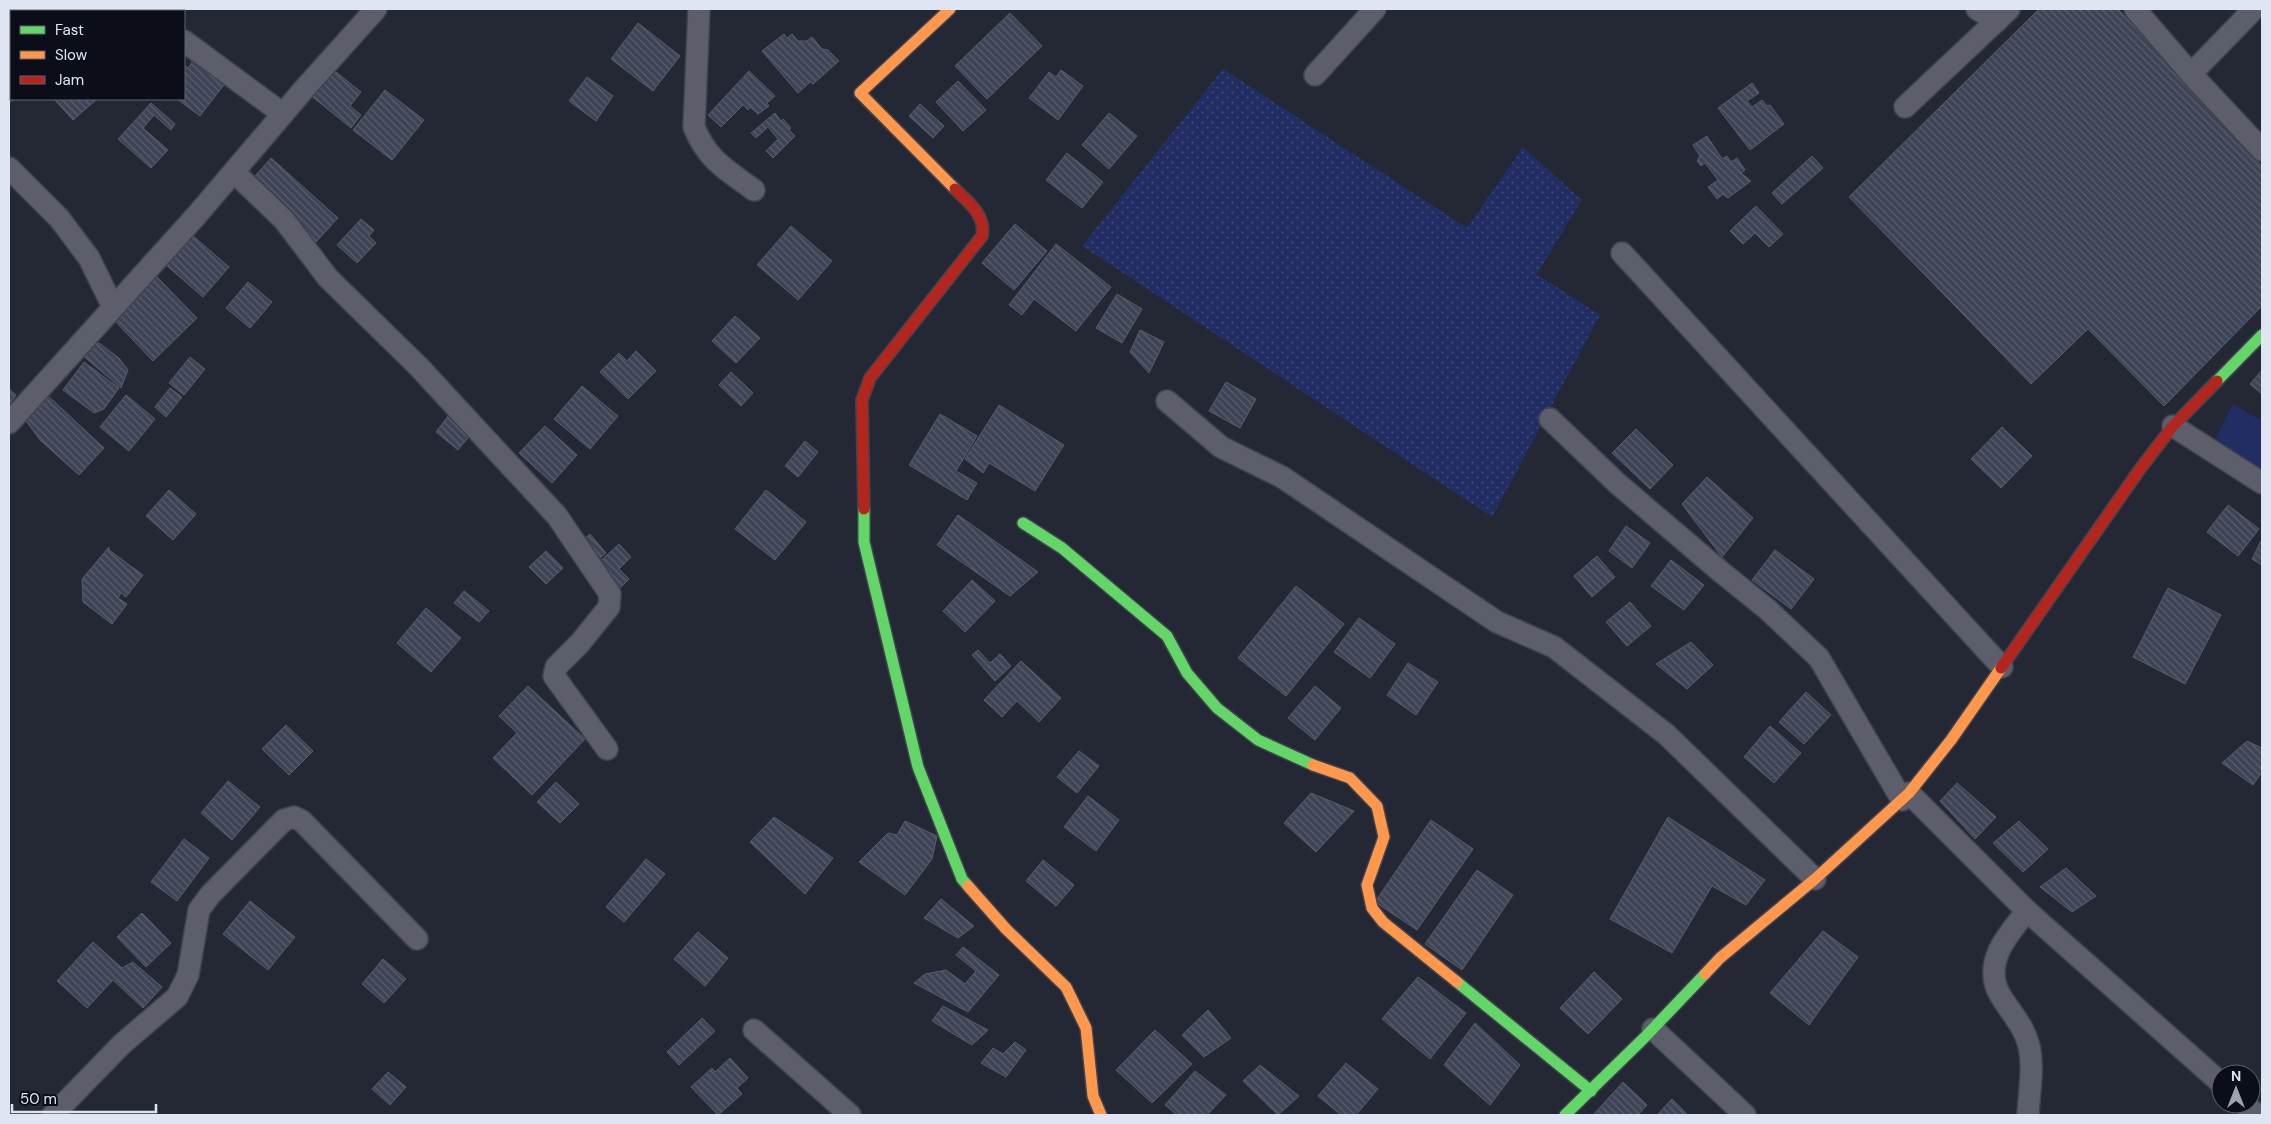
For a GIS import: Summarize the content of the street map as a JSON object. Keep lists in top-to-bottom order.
{
  "legend": ["Fast", "Slow", "Jam"],
  "scale_bar": "50 m",
  "north": "top"
}
